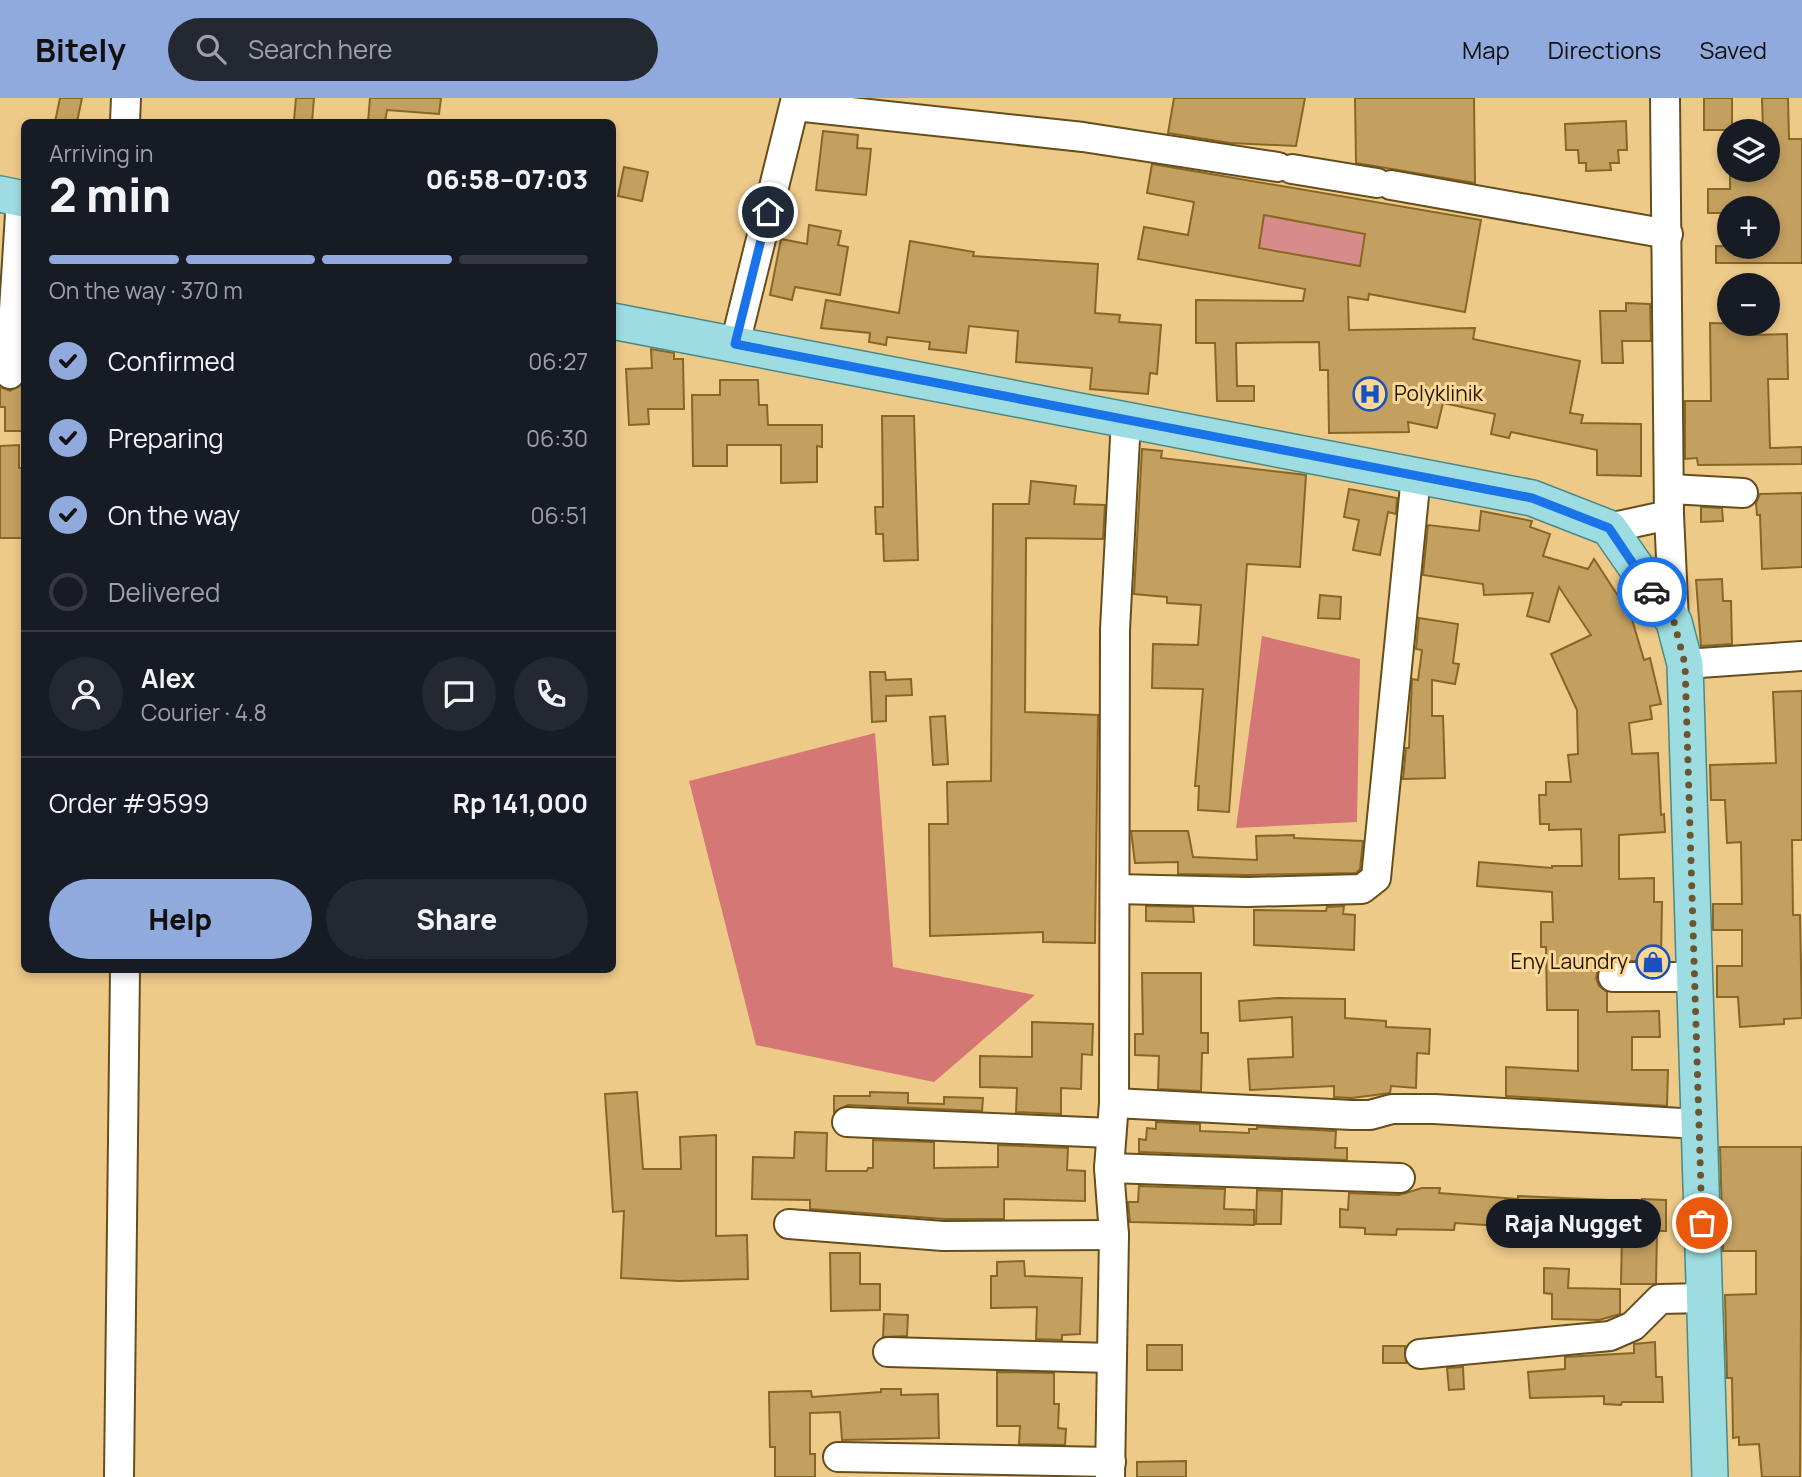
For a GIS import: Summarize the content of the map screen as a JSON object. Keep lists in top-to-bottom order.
{
  "places": {
    "hospital": ["Polyklinik"],
    "shop": ["Eny Laundry"],
    "other": ["Raja Nugget"]
  },
  "page": {
    "header": "Bitely",
    "search": "Search here",
    "nav": ["Map", "Directions", "Saved"],
    "map_buttons": ["+", "−"],
    "heading": ["2 min", "Arriving in", "06:58–07:03"],
    "panel": [
      "Alex",
      "Courier · 4.8",
      "Order #9599",
      "Rp 141,000"
    ],
    "bar": "On the way · 370 m",
    "list": [
      ["Confirmed", "06:27"],
      ["Preparing", "06:30"],
      ["On the way", "06:51"],
      "Delivered"
    ],
    "buttons": ["Help", "Share"],
    "bubble": "Raja Nugget"
  }
}
